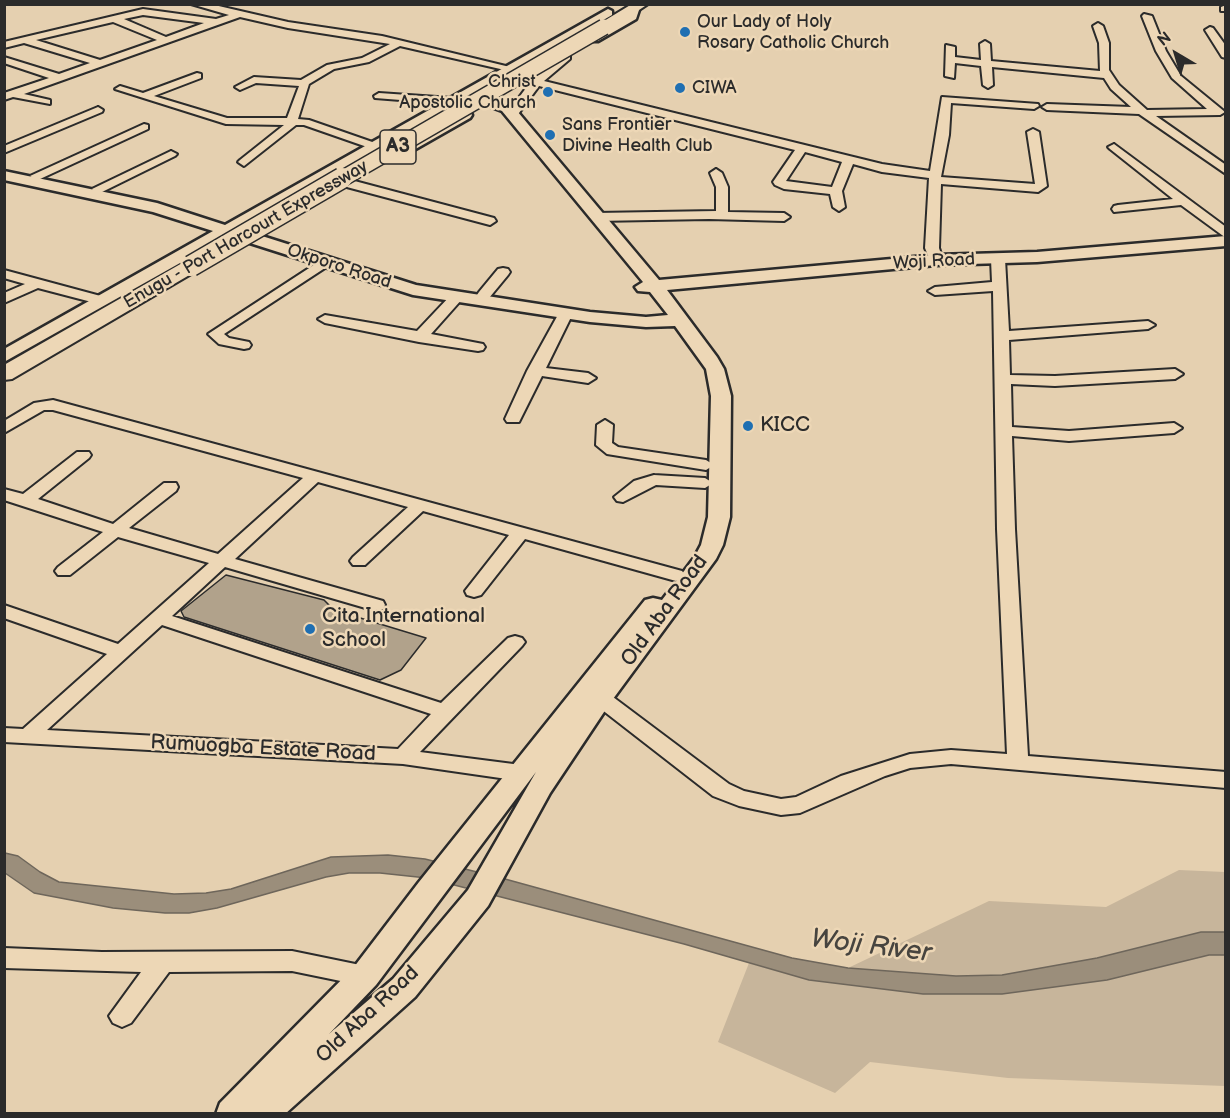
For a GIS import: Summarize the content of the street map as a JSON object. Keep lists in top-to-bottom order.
{
  "streets": {
    "highway": ["A3", "Enugu - Port Harcourt Expressway"],
    "main road": ["Woji Road", "Okporo Road", "Old Aba Road"],
    "street": ["Rumuogba Estate Road"]
  },
  "crossings": [
    ["Woji Road", "Old Aba Road"],
    ["Okporo Road", "Old Aba Road"],
    ["Old Aba Road", "Rumuogba Estate Road"]
  ],
  "water": ["Woji River"],
  "places": [
    "Our Lady of Holy Rosary Catholic Church",
    "CIWA",
    "Christ Apostolic Church",
    "Sans Frontier Divine Health Club",
    "KICC",
    "Cita International School"
  ],
  "north": "top left"
}
